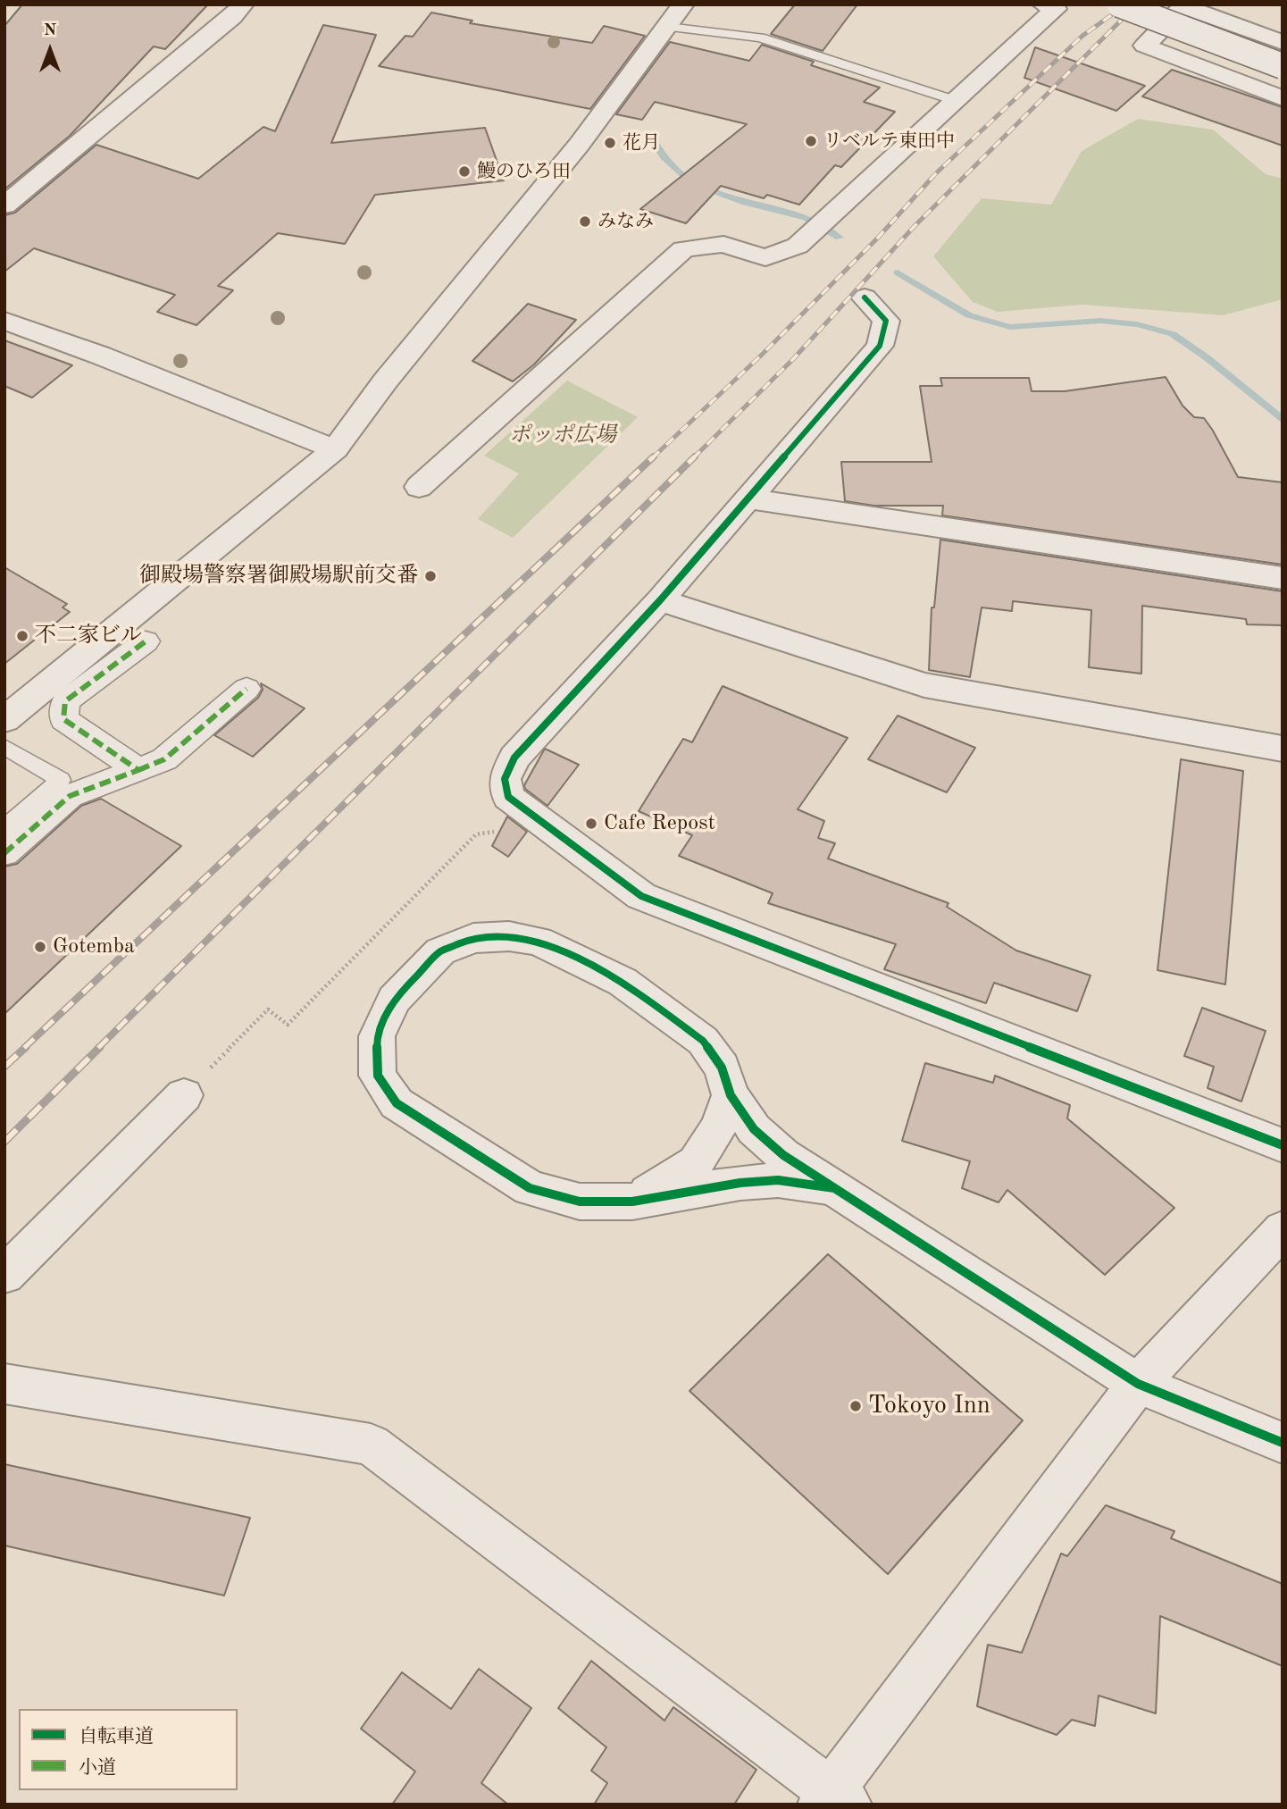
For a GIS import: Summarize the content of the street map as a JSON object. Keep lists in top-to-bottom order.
{
  "parks": ["ポッポ広場"],
  "places": [
    "リベルテ東田中",
    "花月",
    "鰻のひろ田",
    "みなみ",
    "御殿場警察署御殿場駅前交番",
    "不二家ビル",
    "Cafe Repost",
    "Gotemba",
    "Tokoyo Inn"
  ],
  "legend": ["自転車道", "小道"],
  "north": "top"
}
